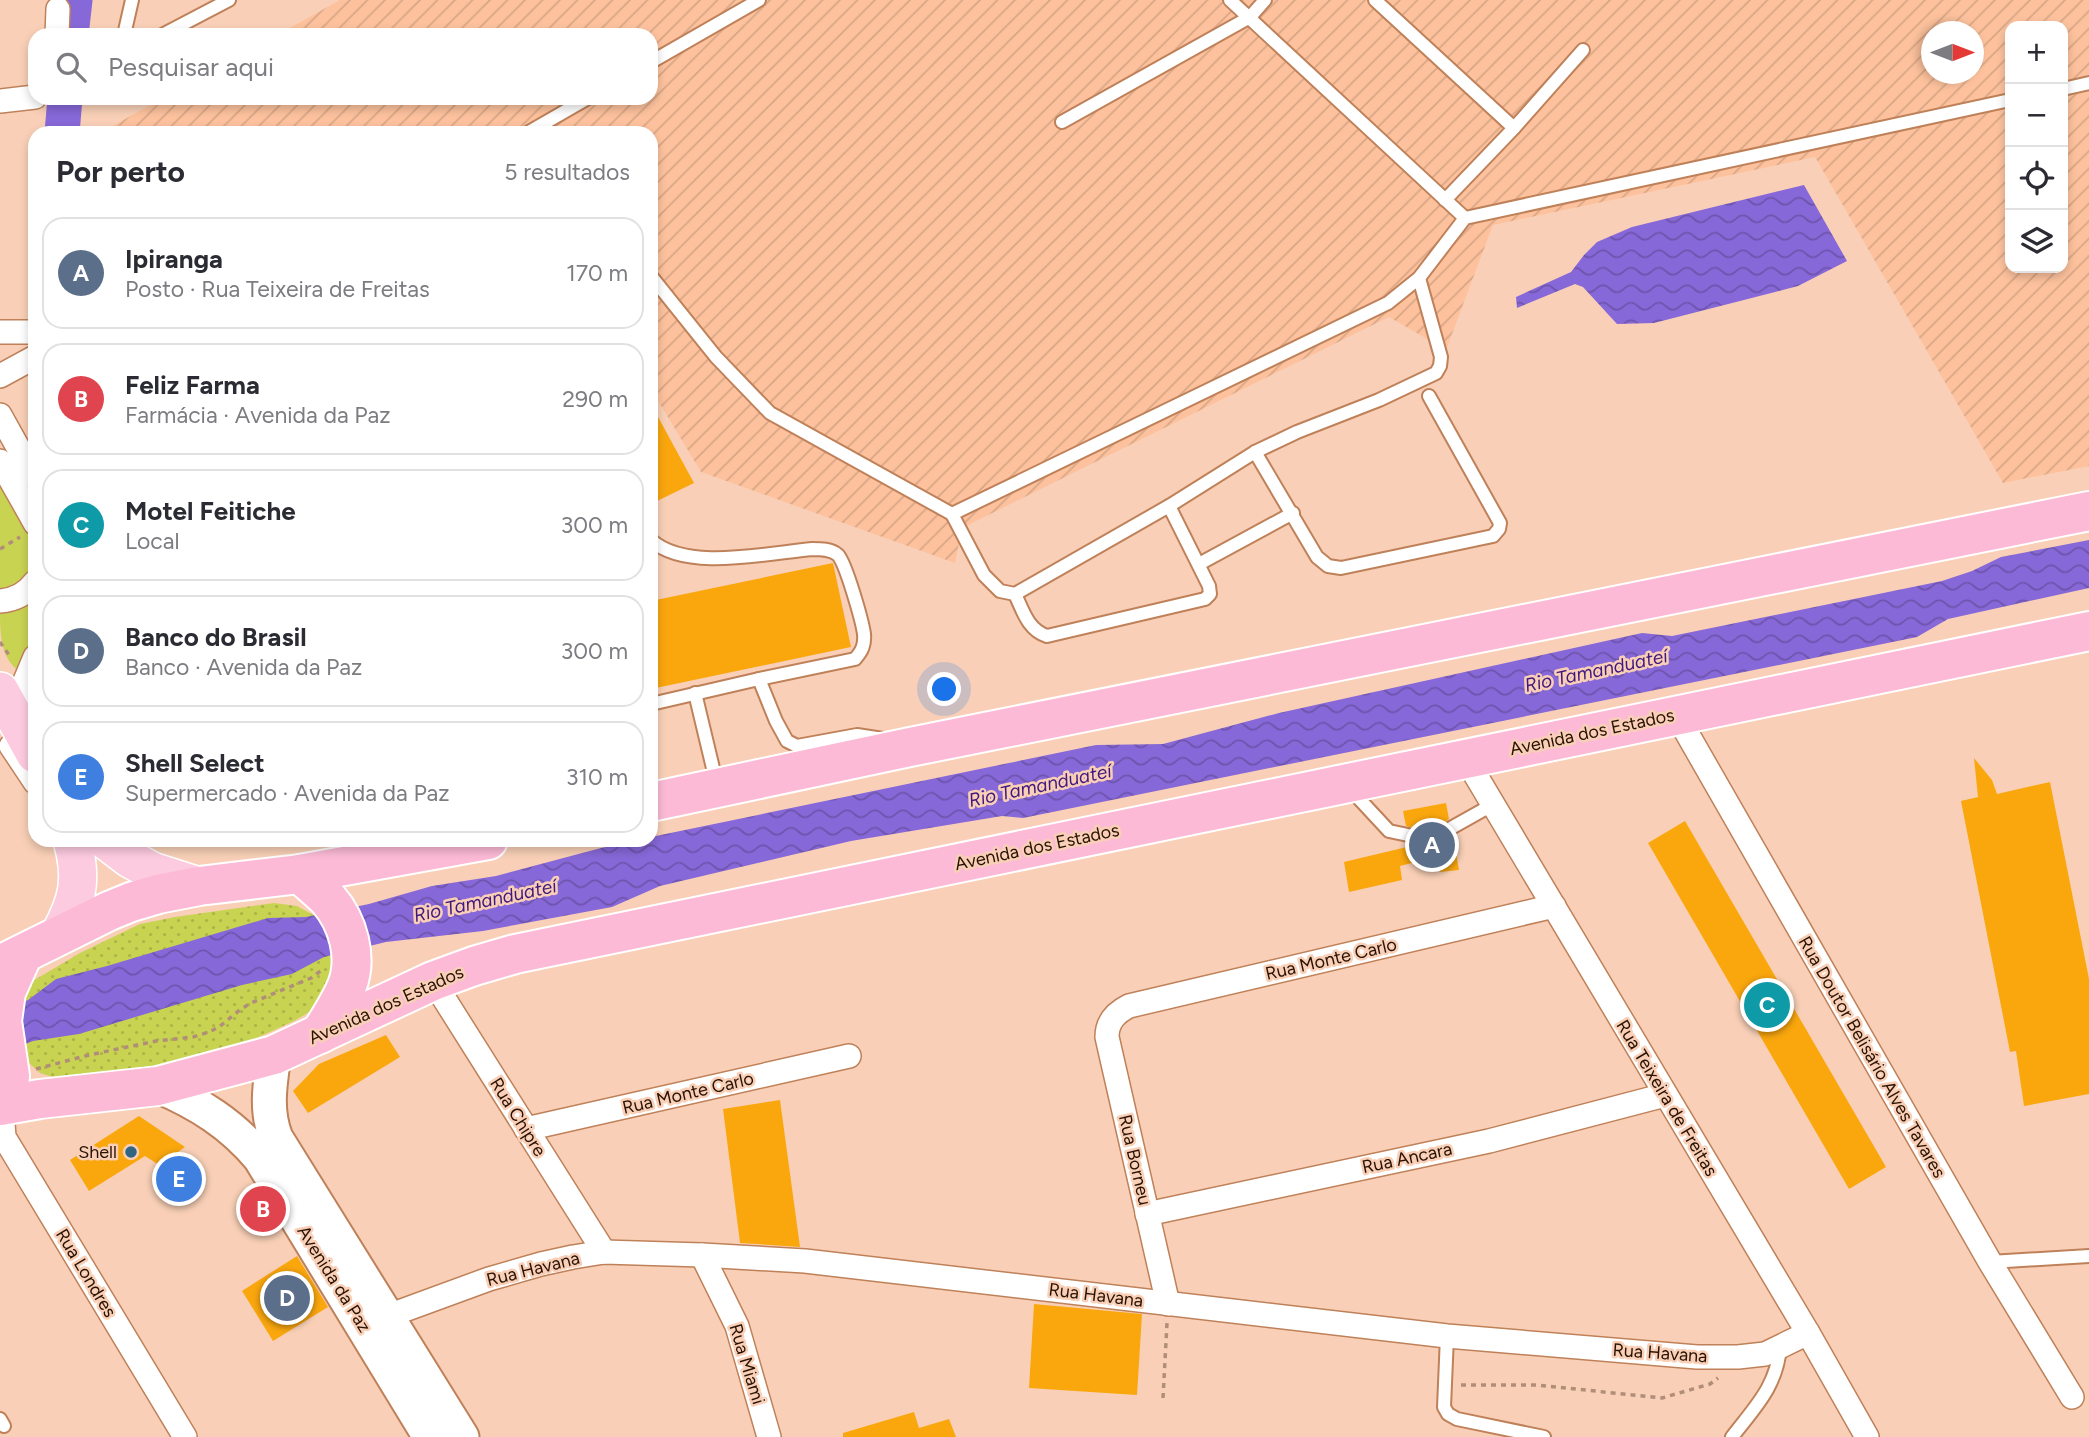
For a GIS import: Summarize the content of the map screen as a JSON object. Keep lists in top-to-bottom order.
{
  "streets": {
    "highway": ["Avenida dos Estados"],
    "main road": ["Avenida da Paz"],
    "street": [
      "Rua Monte Carlo",
      "Rua Doutor Belisário Alves Tavares",
      "Rua Teixeira de Freitas",
      "Rua Chipre",
      "Rua Ancara",
      "Rua Borneu",
      "Rua Havana",
      "Rua Londres",
      "Rua Miami"
    ]
  },
  "crossings": [
    ["Avenida dos Estados", "Rua Doutor Belisário Alves Tavares"],
    ["Avenida dos Estados", "Rua Teixeira de Freitas"],
    ["Avenida dos Estados", "Rua Chipre"],
    ["Avenida dos Estados", "Rua Londres"],
    ["Avenida dos Estados", "Avenida da Paz"],
    ["Rua Monte Carlo", "Rua Teixeira de Freitas"],
    ["Rua Monte Carlo", "Rua Chipre"],
    ["Rua Monte Carlo", "Rua Borneu"],
    ["Rua Teixeira de Freitas", "Rua Ancara"],
    ["Rua Teixeira de Freitas", "Rua Havana"],
    ["Rua Chipre", "Rua Havana"],
    ["Rua Ancara", "Rua Borneu"],
    ["Rua Borneu", "Rua Havana"],
    ["Rua Havana", "Avenida da Paz"],
    ["Rua Havana", "Rua Miami"]
  ],
  "water": ["Rio Tamanduateí"],
  "places": ["Shell"],
  "north": "right",
  "page": {
    "map_buttons": ["+", "−"],
    "search": "Pesquisar aqui",
    "heading": ["Por perto", "5 resultados"],
    "list": [
      {
        "mark": "A",
        "name": "Ipiranga",
        "note": "Posto · Rua Teixeira de Freitas",
        "value": "170 m"
      },
      {
        "mark": "B",
        "name": "Feliz Farma",
        "note": "Farmácia · Avenida da Paz",
        "value": "290 m"
      },
      {
        "mark": "C",
        "name": "Motel Feitiche",
        "note": "Local",
        "value": "300 m"
      },
      {
        "mark": "D",
        "name": "Banco do Brasil",
        "note": "Banco · Avenida da Paz",
        "value": "300 m"
      },
      {
        "mark": "E",
        "name": "Shell Select",
        "note": "Supermercado · Avenida da Paz",
        "value": "310 m"
      }
    ],
    "pins": [
      "A",
      "C",
      "E",
      "B",
      "D"
    ]
  }
}
